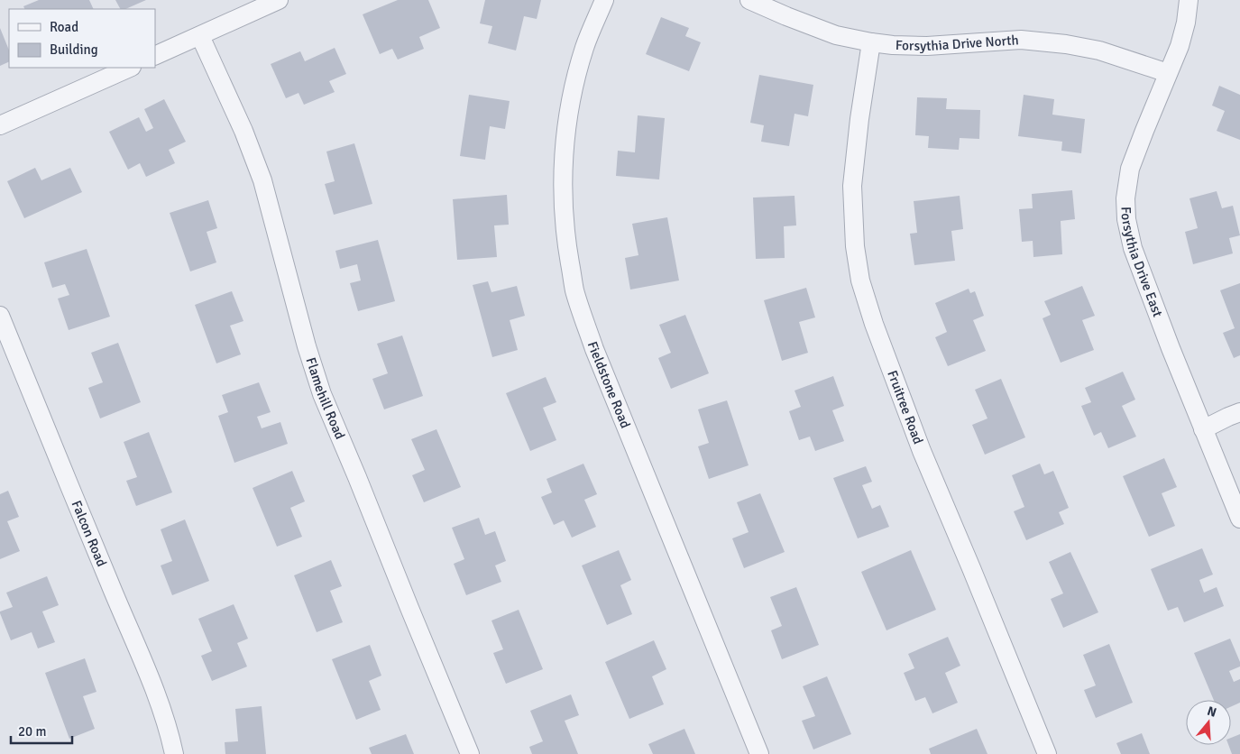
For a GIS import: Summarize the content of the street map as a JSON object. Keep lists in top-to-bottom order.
{
  "streets": {
    "street": [
      "Forsythia Drive North",
      "Forsythia Drive East",
      "Fieldstone Road",
      "Flamehill Road",
      "Fruitree Road",
      "Falcon Road"
    ]
  },
  "crossings": [
    ["Forsythia Drive North", "Forsythia Drive East"],
    ["Forsythia Drive North", "Fruitree Road"]
  ],
  "legend": ["Road", "Building"],
  "scale_bar": "20 m",
  "north": "top"
}
